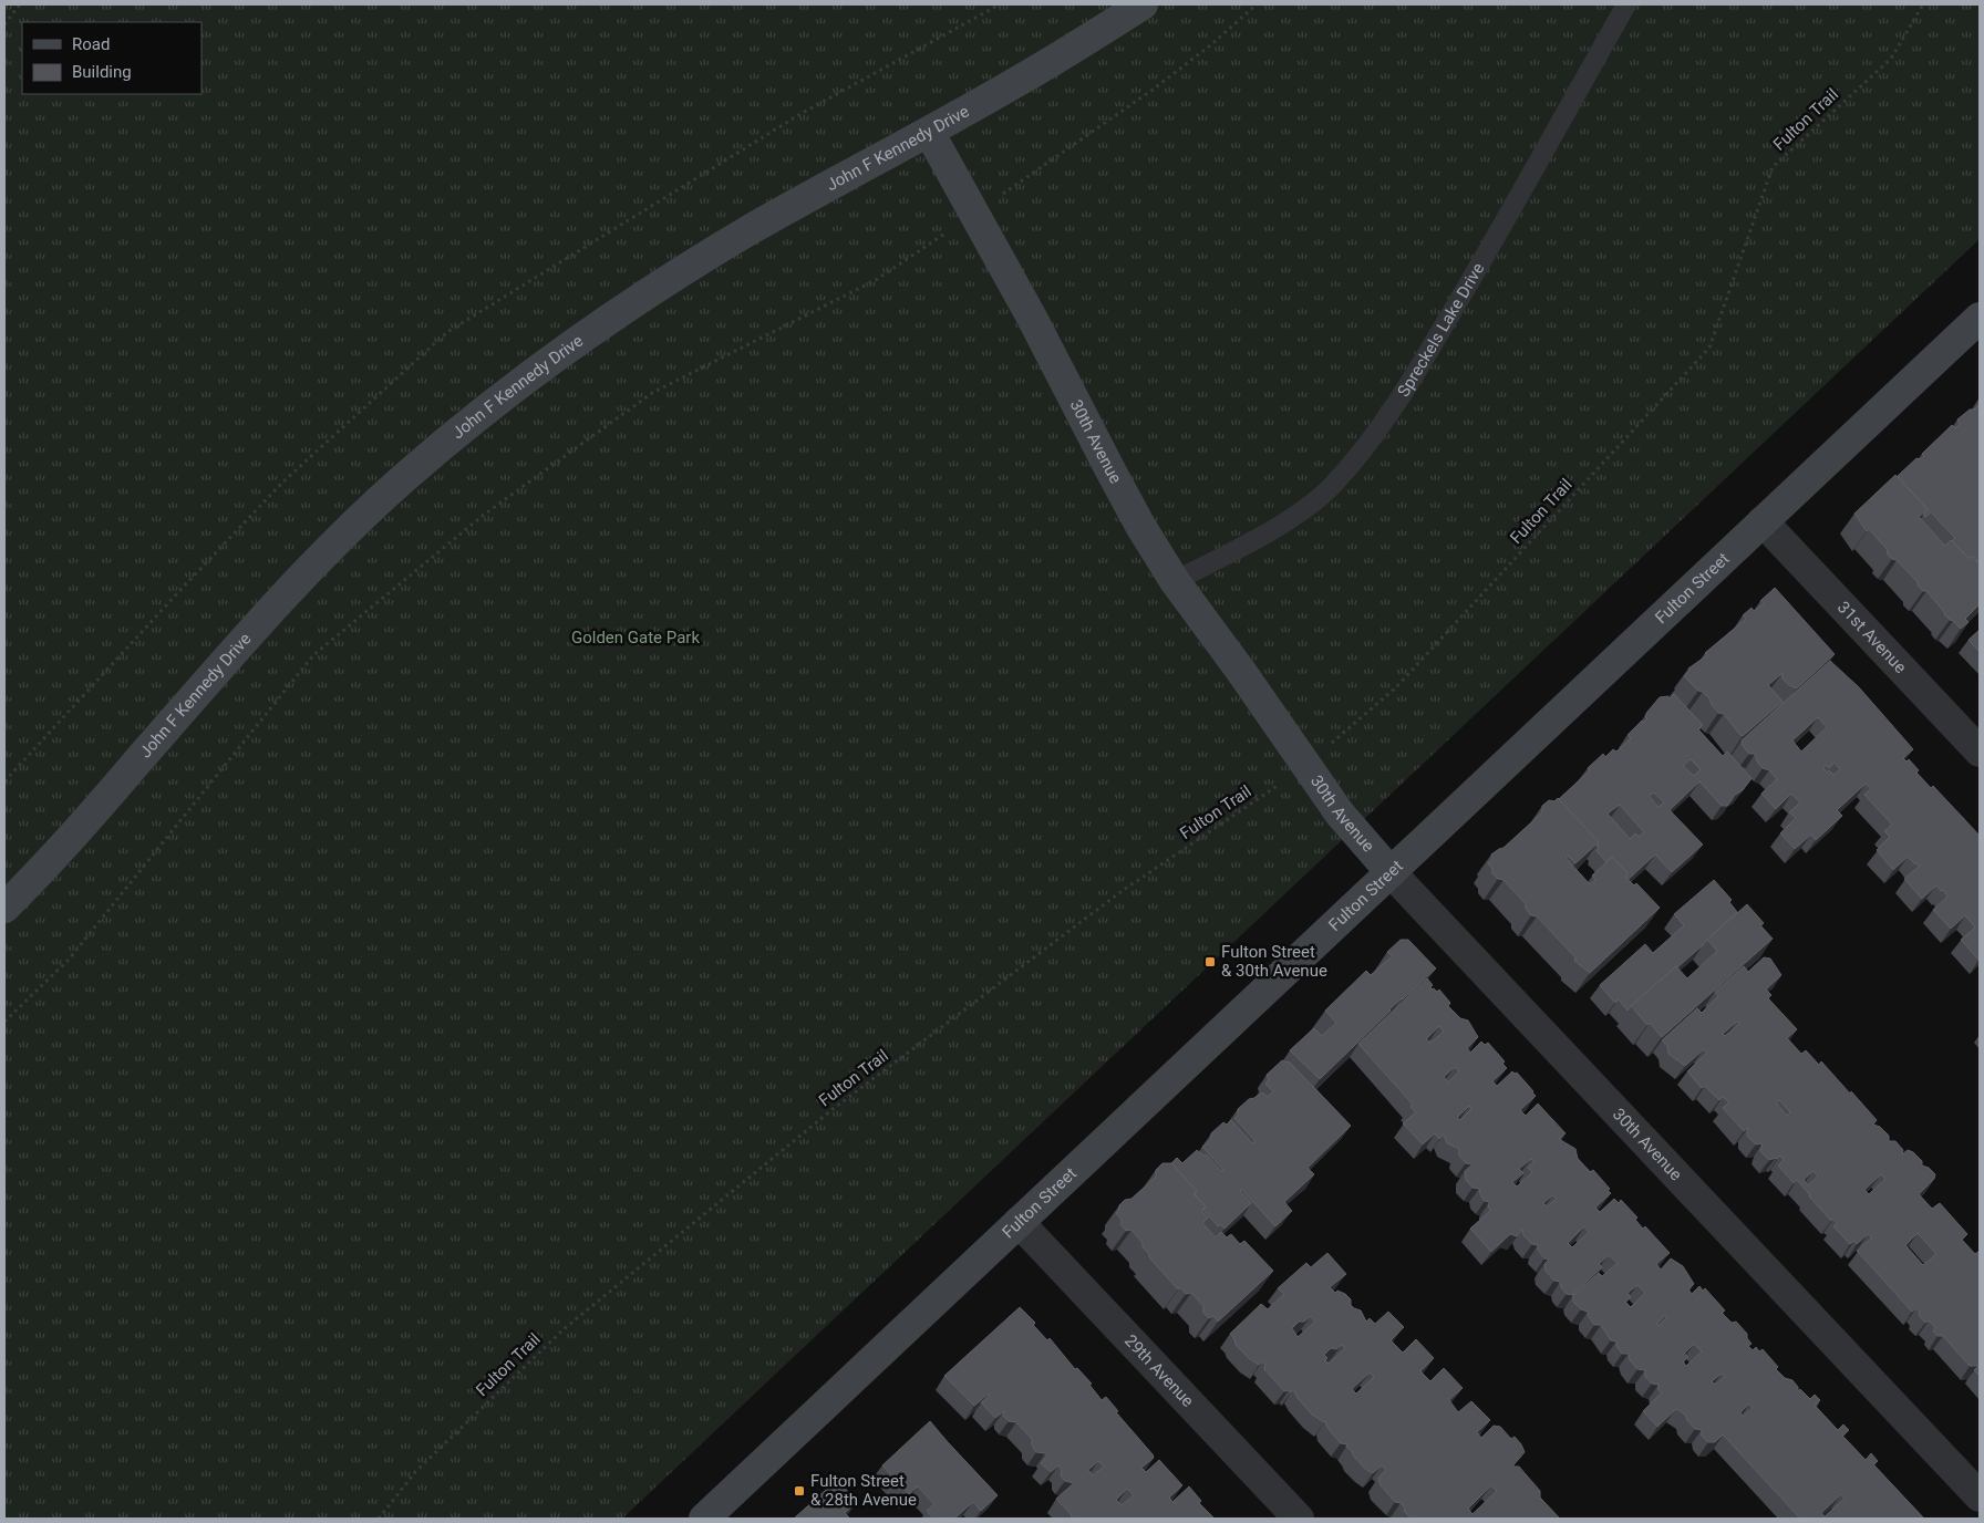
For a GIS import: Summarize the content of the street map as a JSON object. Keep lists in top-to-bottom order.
{
  "streets": {
    "street": [
      "John F Kennedy Drive",
      "30th Avenue",
      "Fulton Street",
      "31st Avenue",
      "29th Avenue"
    ],
    "lane": ["Spreckels Lake Drive"],
    "path": ["Fulton Trail"]
  },
  "crossings": [
    ["Fulton Trail", "30th Avenue"],
    ["John F Kennedy Drive", "30th Avenue"],
    ["Spreckels Lake Drive", "30th Avenue"],
    ["30th Avenue", "Fulton Street"],
    ["Fulton Street", "31st Avenue"],
    ["Fulton Street", "29th Avenue"]
  ],
  "parks": ["Golden Gate Park"],
  "places": {
    "transit": ["Fulton Street & 30th Avenue", "Fulton Street & 28th Avenue"]
  },
  "legend": ["Road", "Building"]
}
